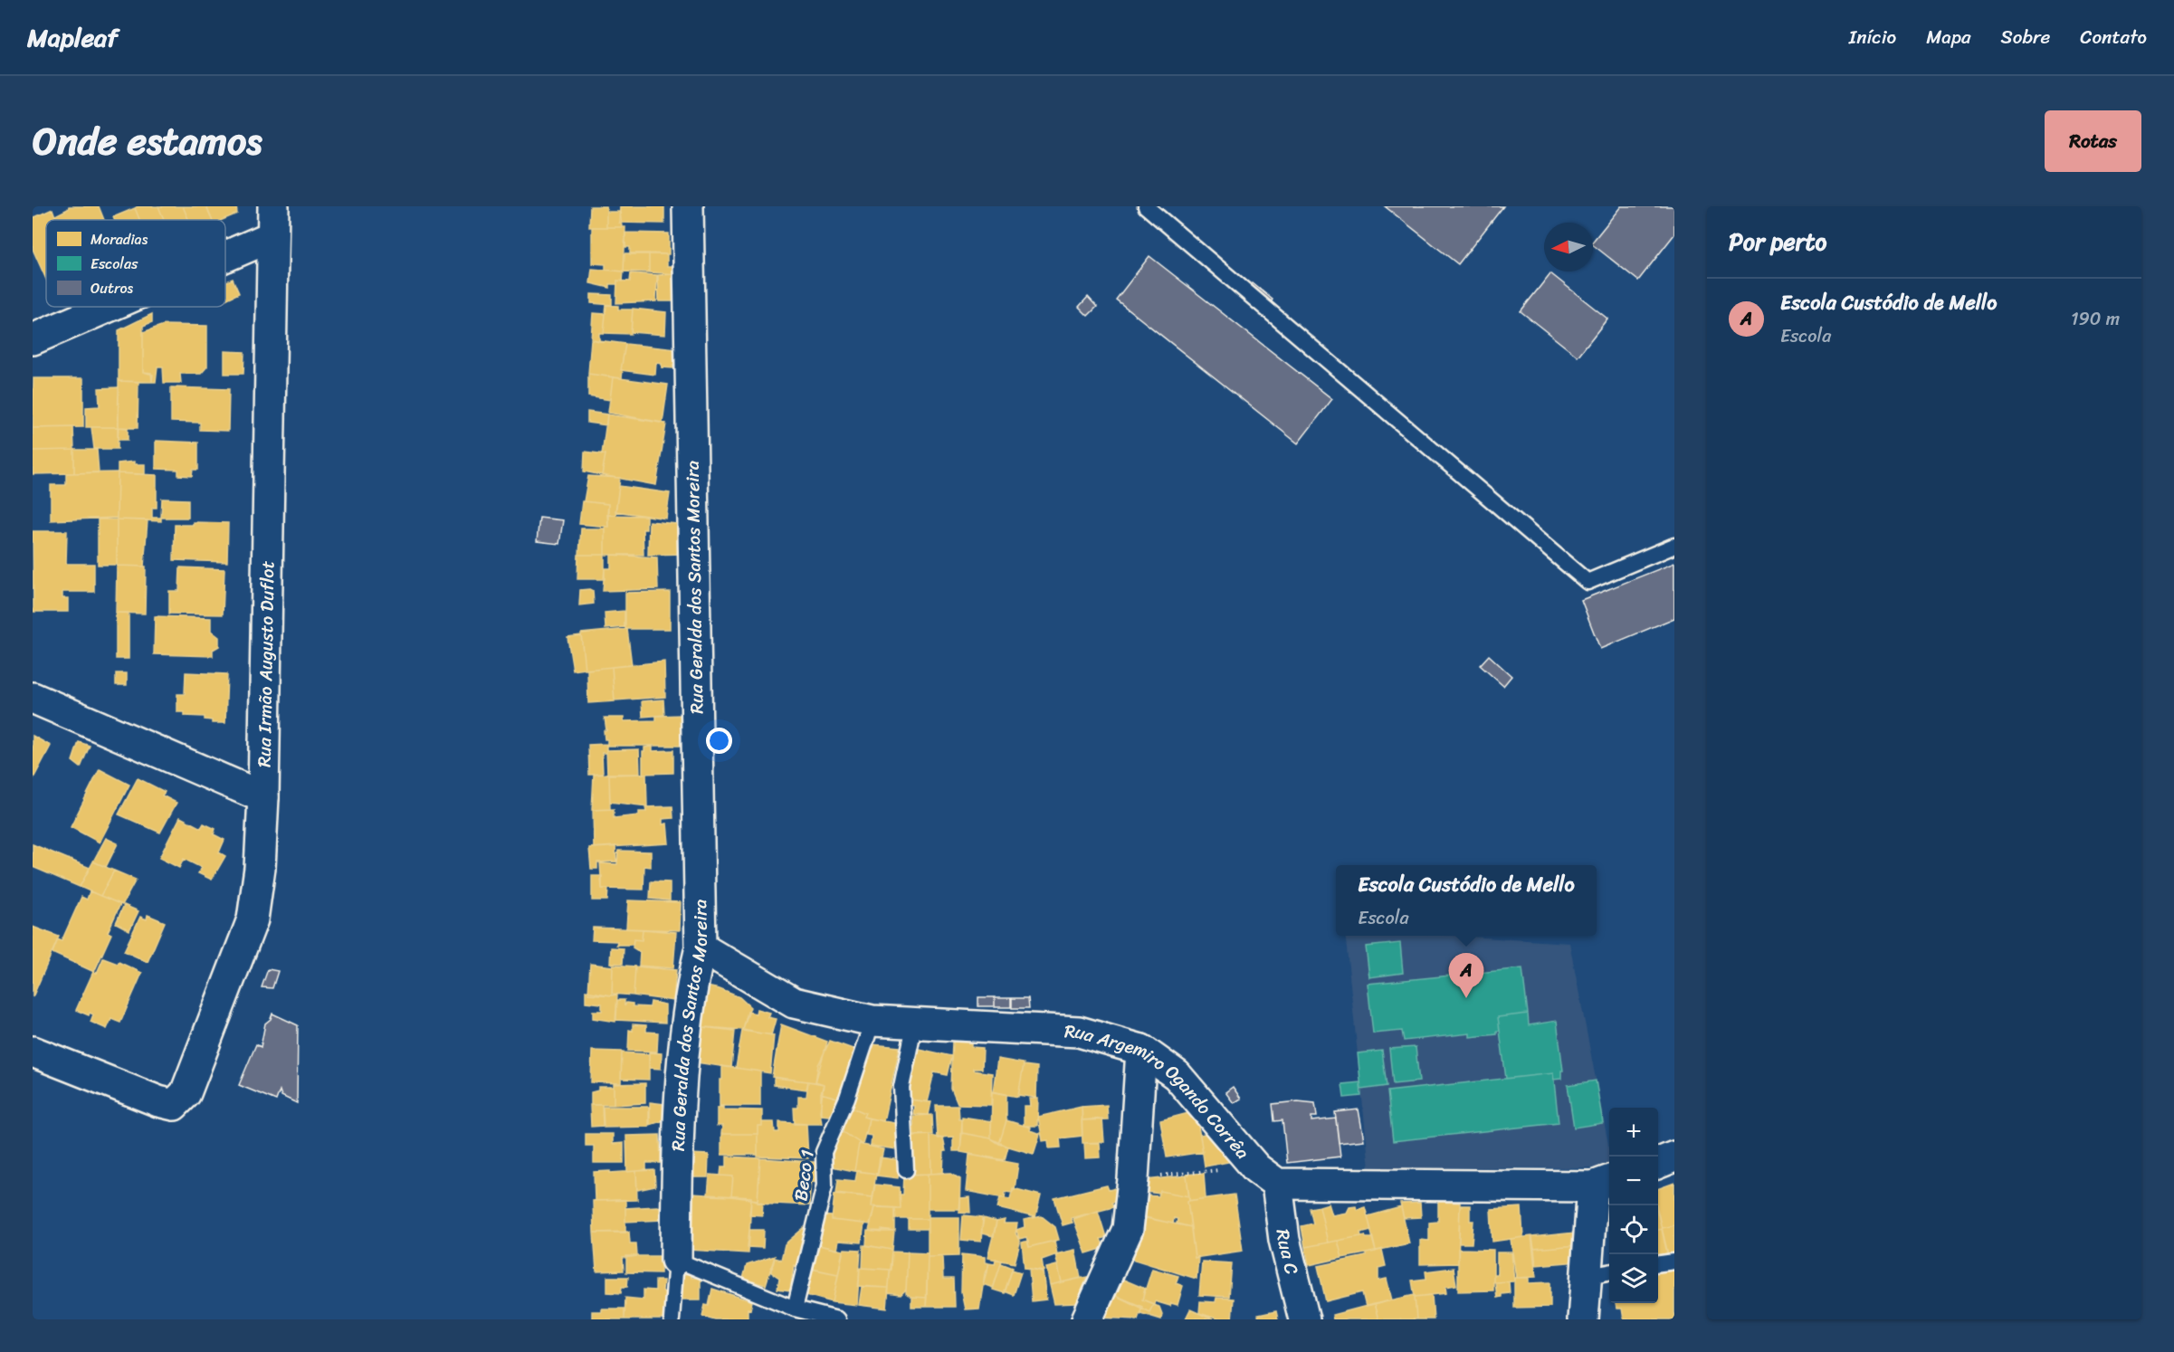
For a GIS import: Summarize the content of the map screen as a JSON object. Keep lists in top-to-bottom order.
{
  "streets": {
    "street": [
      "Rua Geralda dos Santos Moreira",
      "Rua Irmão Augusto Duflot",
      "Rua Argemiro Ogando Corrêa",
      "Rua C"
    ],
    "lane": ["Beco 1"]
  },
  "crossings": [
    ["Rua Geralda dos Santos Moreira", "Rua Argemiro Ogando Corrêa"],
    ["Rua Argemiro Ogando Corrêa", "Beco 1"],
    ["Rua Argemiro Ogando Corrêa", "Rua C"]
  ],
  "legend": ["Moradias", "Escolas", "Outros"],
  "north": "left",
  "page": {
    "header": "Mapleaf",
    "nav": [
      "Início",
      "Mapa",
      "Sobre",
      "Contato"
    ],
    "title": "Onde estamos",
    "buttons": "Rotas",
    "heading": "Por perto",
    "list": [
      {
        "mark": "A",
        "name": "Escola Custódio de Mello",
        "note": "Escola",
        "value": "190 m"
      }
    ],
    "popup": ["Escola Custódio de Mello", "Escola"],
    "pins": "A",
    "map_buttons": ["+", "−"]
  }
}
